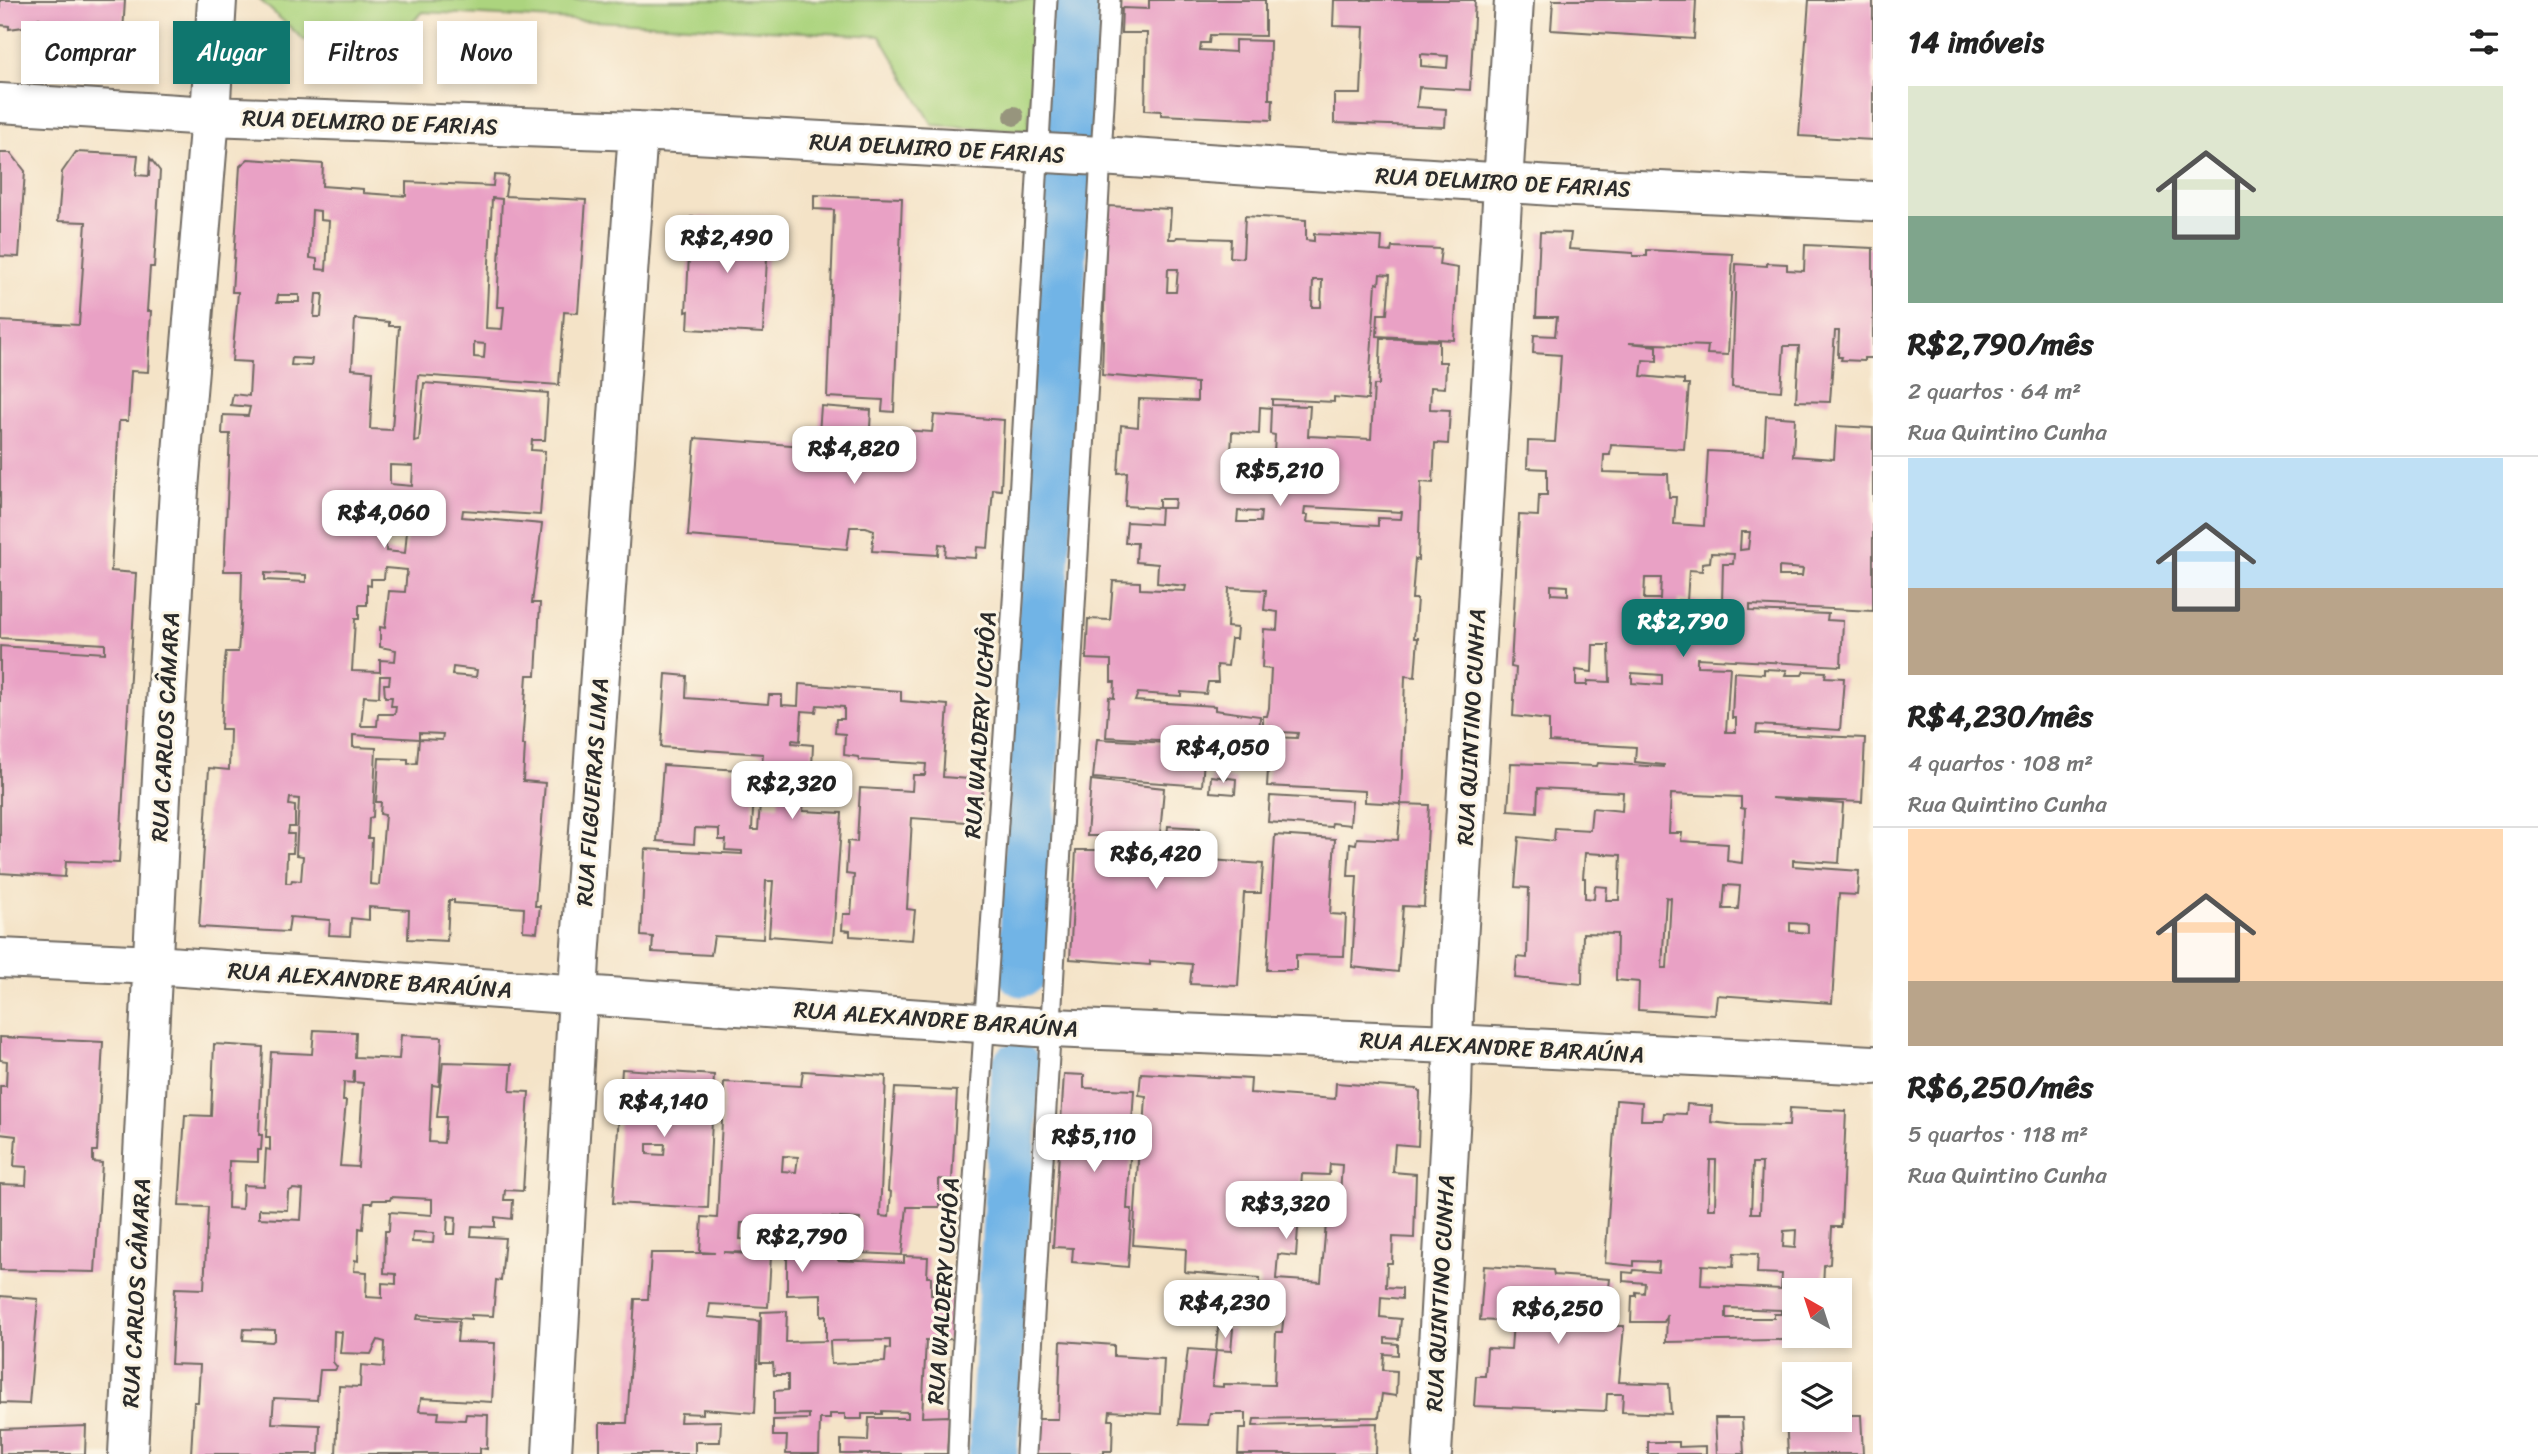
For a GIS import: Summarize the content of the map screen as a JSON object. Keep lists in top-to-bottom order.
{
  "streets": {
    "street": [
      "RUA DELMIRO DE FARIAS",
      "RUA CARLOS CÂMARA",
      "RUA QUINTINO CUNHA",
      "RUA FILGUEIRAS LIMA",
      "RUA ALEXANDRE BARAÚNA"
    ],
    "lane": ["RUA WALDERY UCHÔA"]
  },
  "crossings": [
    ["RUA DELMIRO DE FARIAS", "RUA WALDERY UCHÔA"],
    ["RUA DELMIRO DE FARIAS", "RUA CARLOS CÂMARA"],
    ["RUA DELMIRO DE FARIAS", "RUA QUINTINO CUNHA"],
    ["RUA DELMIRO DE FARIAS", "RUA FILGUEIRAS LIMA"],
    ["RUA WALDERY UCHÔA", "RUA ALEXANDRE BARAÚNA"],
    ["RUA CARLOS CÂMARA", "RUA ALEXANDRE BARAÚNA"],
    ["RUA QUINTINO CUNHA", "RUA ALEXANDRE BARAÚNA"],
    ["RUA FILGUEIRAS LIMA", "RUA ALEXANDRE BARAÚNA"]
  ],
  "north": "top left",
  "page": {
    "heading": "14 imóveis",
    "chip": [
      "Comprar",
      "Alugar",
      "Filtros",
      "Novo"
    ],
    "list": [
      {
        "name": "R$2,790/mês",
        "note": "2 quartos · 64 m² · Rua Quintino Cunha"
      },
      {
        "name": "R$4,230/mês",
        "note": "4 quartos · 108 m² · Rua Quintino Cunha"
      },
      {
        "name": "R$6,250/mês",
        "note": "5 quartos · 118 m² · Rua Quintino Cunha"
      }
    ],
    "price": [
      "R$2,490",
      "R$4,820",
      "R$5,210",
      "R$4,060",
      "R$2,790",
      "R$4,050",
      "R$2,320",
      "R$6,420",
      "R$4,140",
      "R$5,110",
      "R$3,320",
      "R$2,790",
      "R$4,230",
      "R$6,250"
    ]
  }
}
